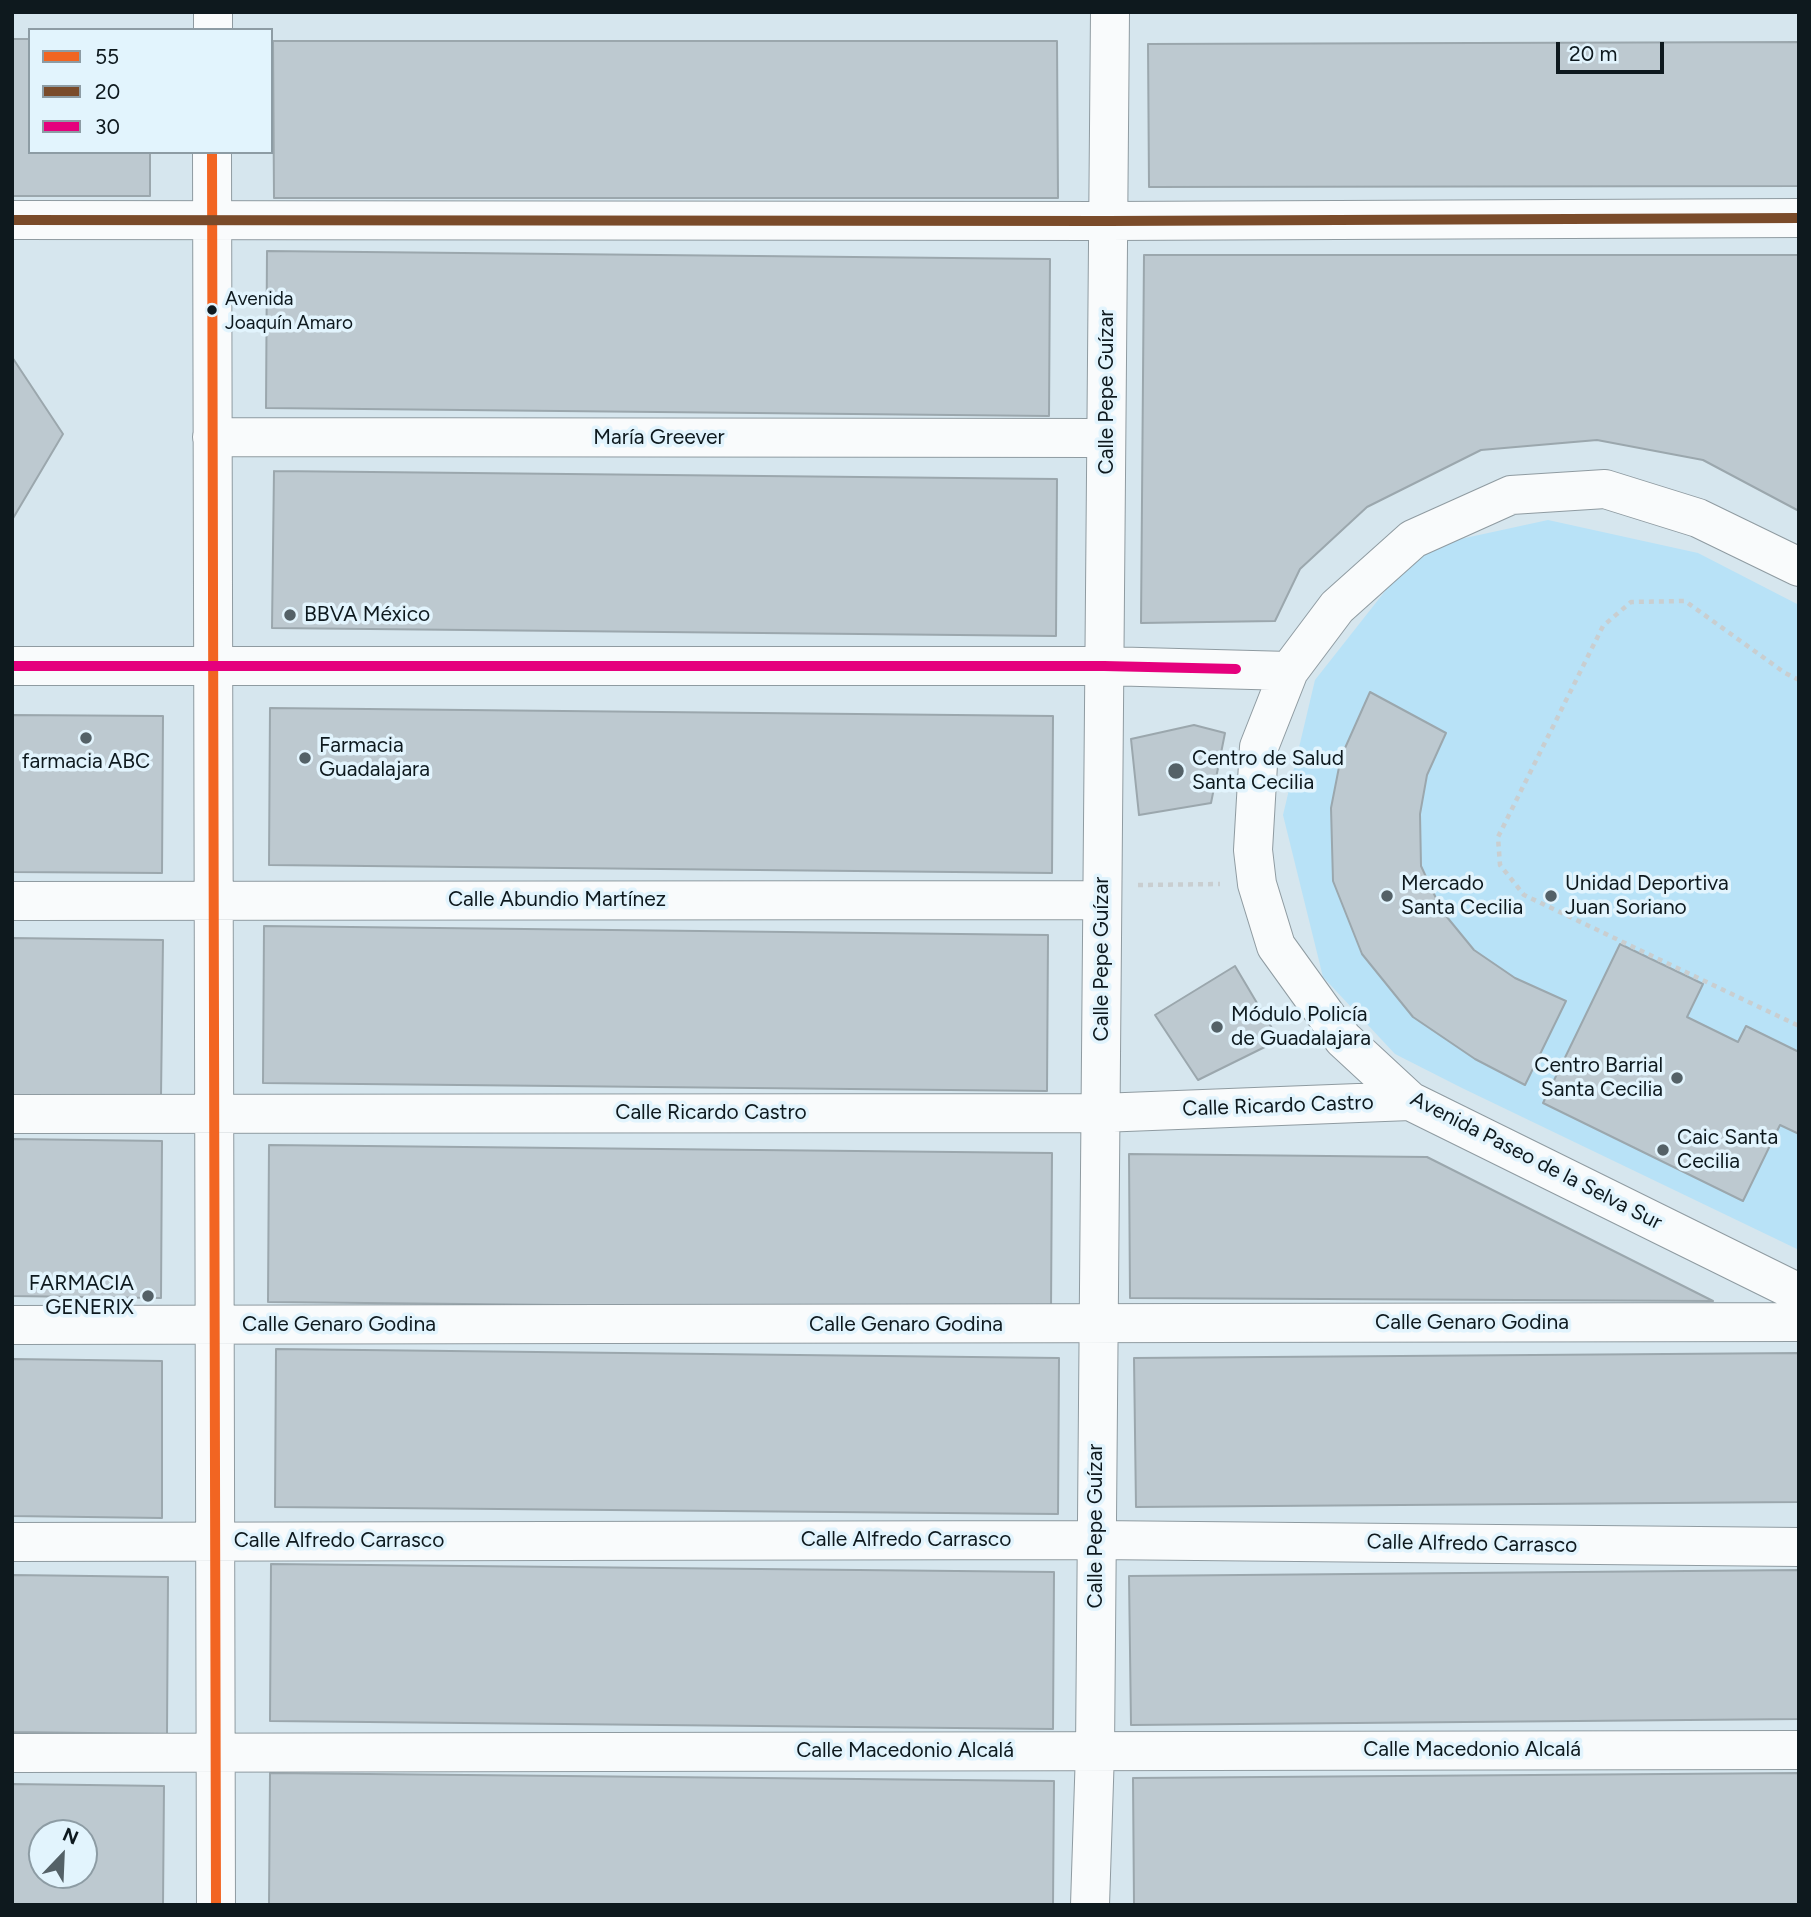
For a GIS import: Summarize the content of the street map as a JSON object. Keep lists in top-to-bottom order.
{
  "streets": {
    "street": [
      "Calle Pepe Guízar",
      "María Greever",
      "Calle Abundio Martínez",
      "Calle Ricardo Castro",
      "Avenida Paseo de la Selva Sur",
      "Calle Genaro Godina",
      "Calle Alfredo Carrasco",
      "Calle Macedonio Alcalá"
    ]
  },
  "crossings": [
    ["Calle Pepe Guízar", "María Greever"],
    ["Calle Pepe Guízar", "Calle Abundio Martínez"],
    ["Calle Pepe Guízar", "Calle Ricardo Castro"],
    ["Calle Pepe Guízar", "Calle Genaro Godina"],
    ["Calle Pepe Guízar", "Calle Alfredo Carrasco"],
    ["Calle Pepe Guízar", "Calle Macedonio Alcalá"],
    ["Calle Ricardo Castro", "Avenida Paseo de la Selva Sur"]
  ],
  "places": [
    "Avenida Joaquín Amaro",
    "BBVA México",
    "farmacia ABC",
    "Farmacia Guadalajara",
    "Centro de Salud Santa Cecilia",
    "Mercado Santa Cecilia",
    "Unidad Deportiva Juan Soriano",
    "Módulo Policía de Guadalajara",
    "Centro Barrial Santa Cecilia",
    "Caic Santa Cecilia",
    "FARMACIA GENERIX"
  ],
  "lines": ["transit line 55", "transit line 20", "transit line 30"],
  "legend": ["55", "20", "30"],
  "scale_bar": "20 m",
  "north": "top right"
}
